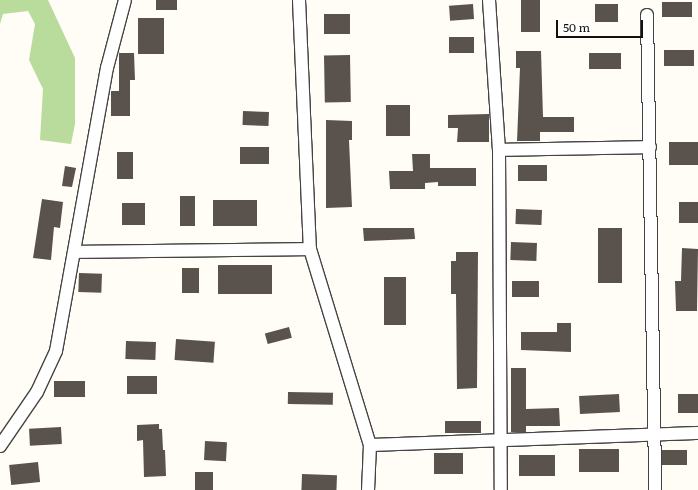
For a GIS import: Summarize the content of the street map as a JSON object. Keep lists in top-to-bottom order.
{
  "scale_bar": "50 m"
}
